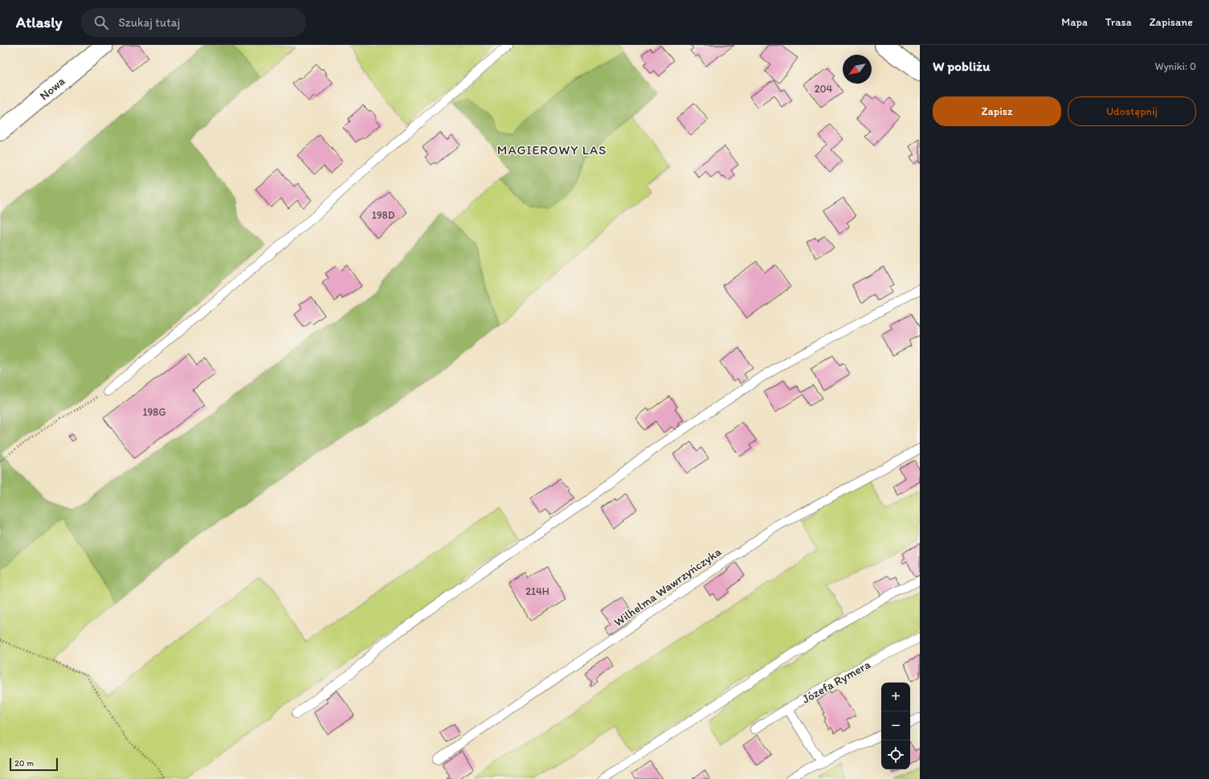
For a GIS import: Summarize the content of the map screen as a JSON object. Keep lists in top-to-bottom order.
{
  "streets": {
    "street": ["Nowa"],
    "lane": ["Wilhelma Wawrzyńczyka", "Józefa Rymera"]
  },
  "districts": ["MAGIEROWY LAS"],
  "house_numbers": [
    "204",
    "198D",
    "198G",
    "214H"
  ],
  "scale_bar": "20 m",
  "north": "bottom left",
  "page": {
    "header": "Atlasly",
    "search": "Szukaj tutaj",
    "nav": ["Mapa", "Trasa", "Zapisane"],
    "heading": ["W pobliżu", "Wyniki: 0"],
    "buttons": ["Zapisz", "Udostępnij"],
    "map_buttons": ["+", "−"],
    "scale": "20 m"
  }
}
